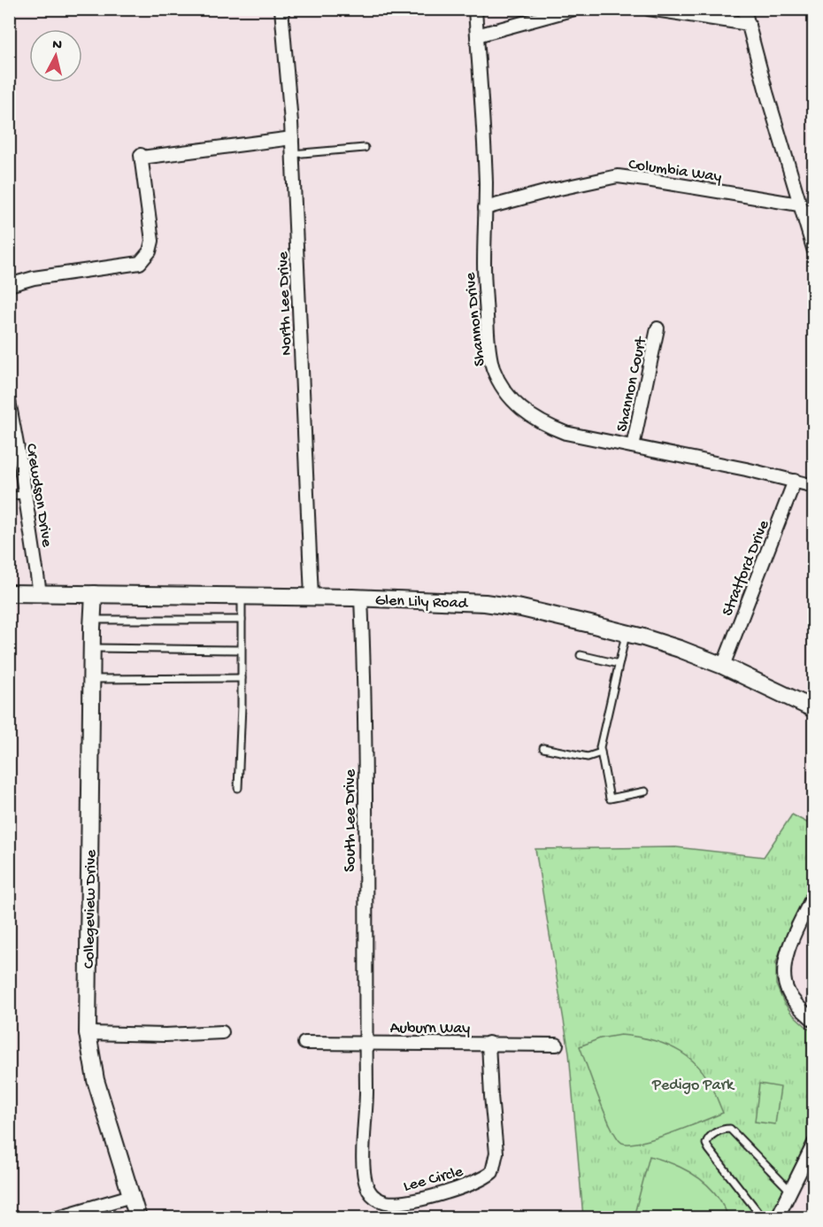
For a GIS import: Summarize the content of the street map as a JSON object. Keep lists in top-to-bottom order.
{
  "streets": {
    "street": [
      "Columbia Way",
      "North Lee Drive",
      "Shannon Drive",
      "Shannon Court",
      "Crewdson Drive",
      "Stratford Drive",
      "Glen Lily Road",
      "South Lee Drive",
      "Collegeview Drive",
      "Auburn Way",
      "Lee Circle"
    ]
  },
  "crossings": [
    ["Columbia Way", "Shannon Drive"],
    ["North Lee Drive", "Glen Lily Road"],
    ["Shannon Drive", "Shannon Court"],
    ["Shannon Drive", "Stratford Drive"],
    ["Crewdson Drive", "Glen Lily Road"],
    ["Stratford Drive", "Glen Lily Road"],
    ["Glen Lily Road", "South Lee Drive"],
    ["Glen Lily Road", "Collegeview Drive"],
    ["South Lee Drive", "Auburn Way"],
    ["South Lee Drive", "Lee Circle"],
    ["Auburn Way", "Lee Circle"]
  ],
  "parks": ["Pedigo Park"],
  "north": "top"
}
